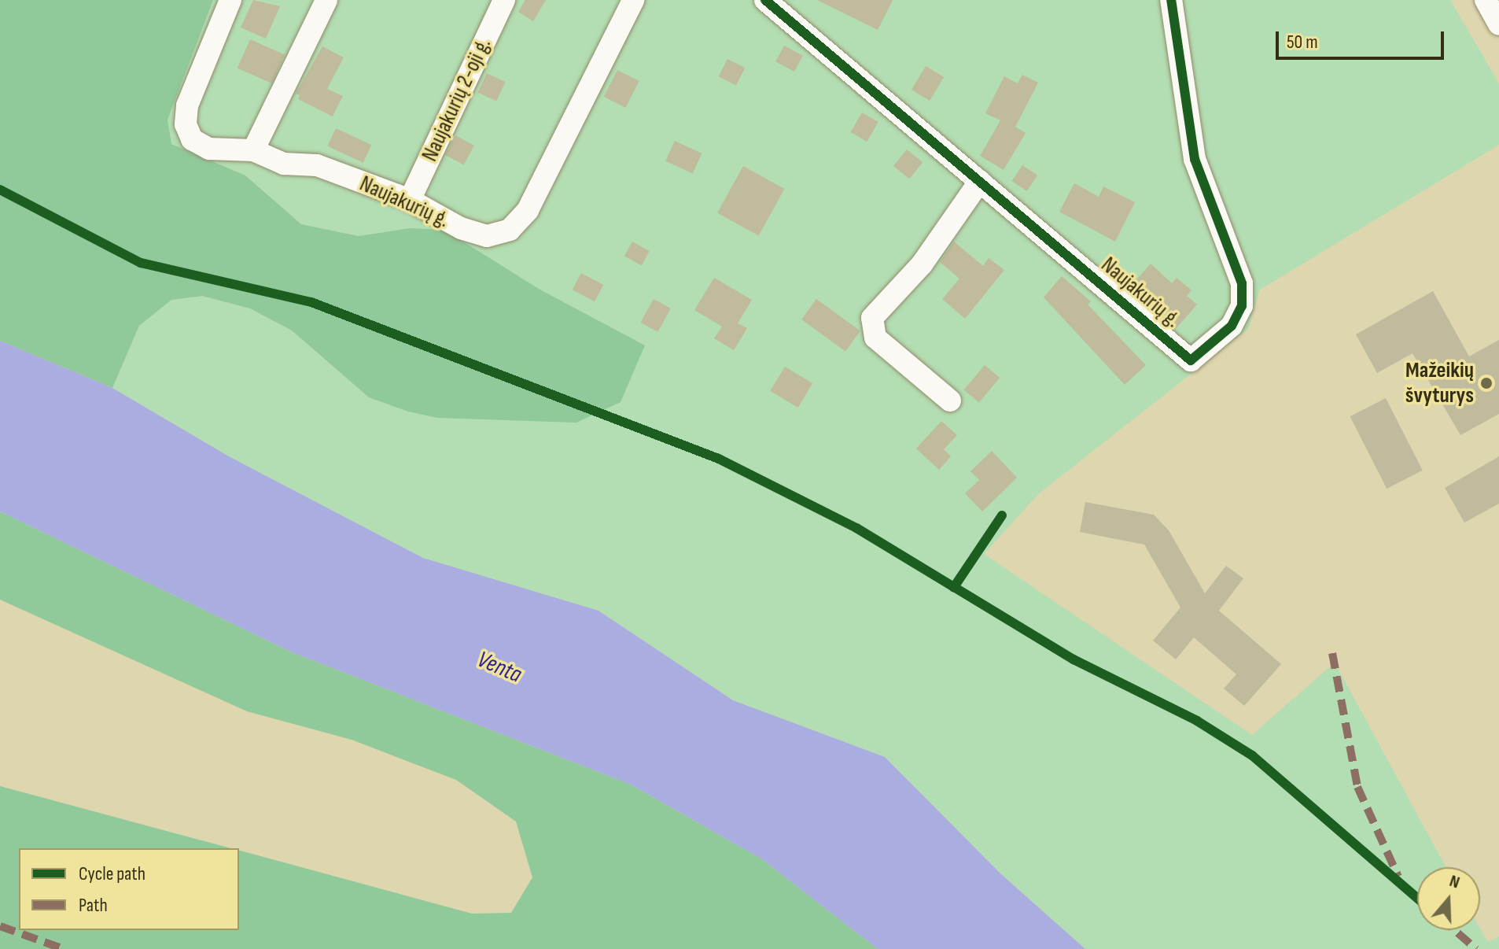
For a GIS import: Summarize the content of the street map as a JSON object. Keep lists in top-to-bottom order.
{
  "streets": {
    "street": ["Naujakurių 2-oji g.", "Naujakurių g."]
  },
  "crossings": [
    ["Naujakurių 2-oji g.", "Naujakurių g."]
  ],
  "water": ["Venta"],
  "places": ["Mažeikių švyturys"],
  "legend": ["Cycle path", "Path"],
  "scale_bar": "50 m",
  "north": "top"
}
